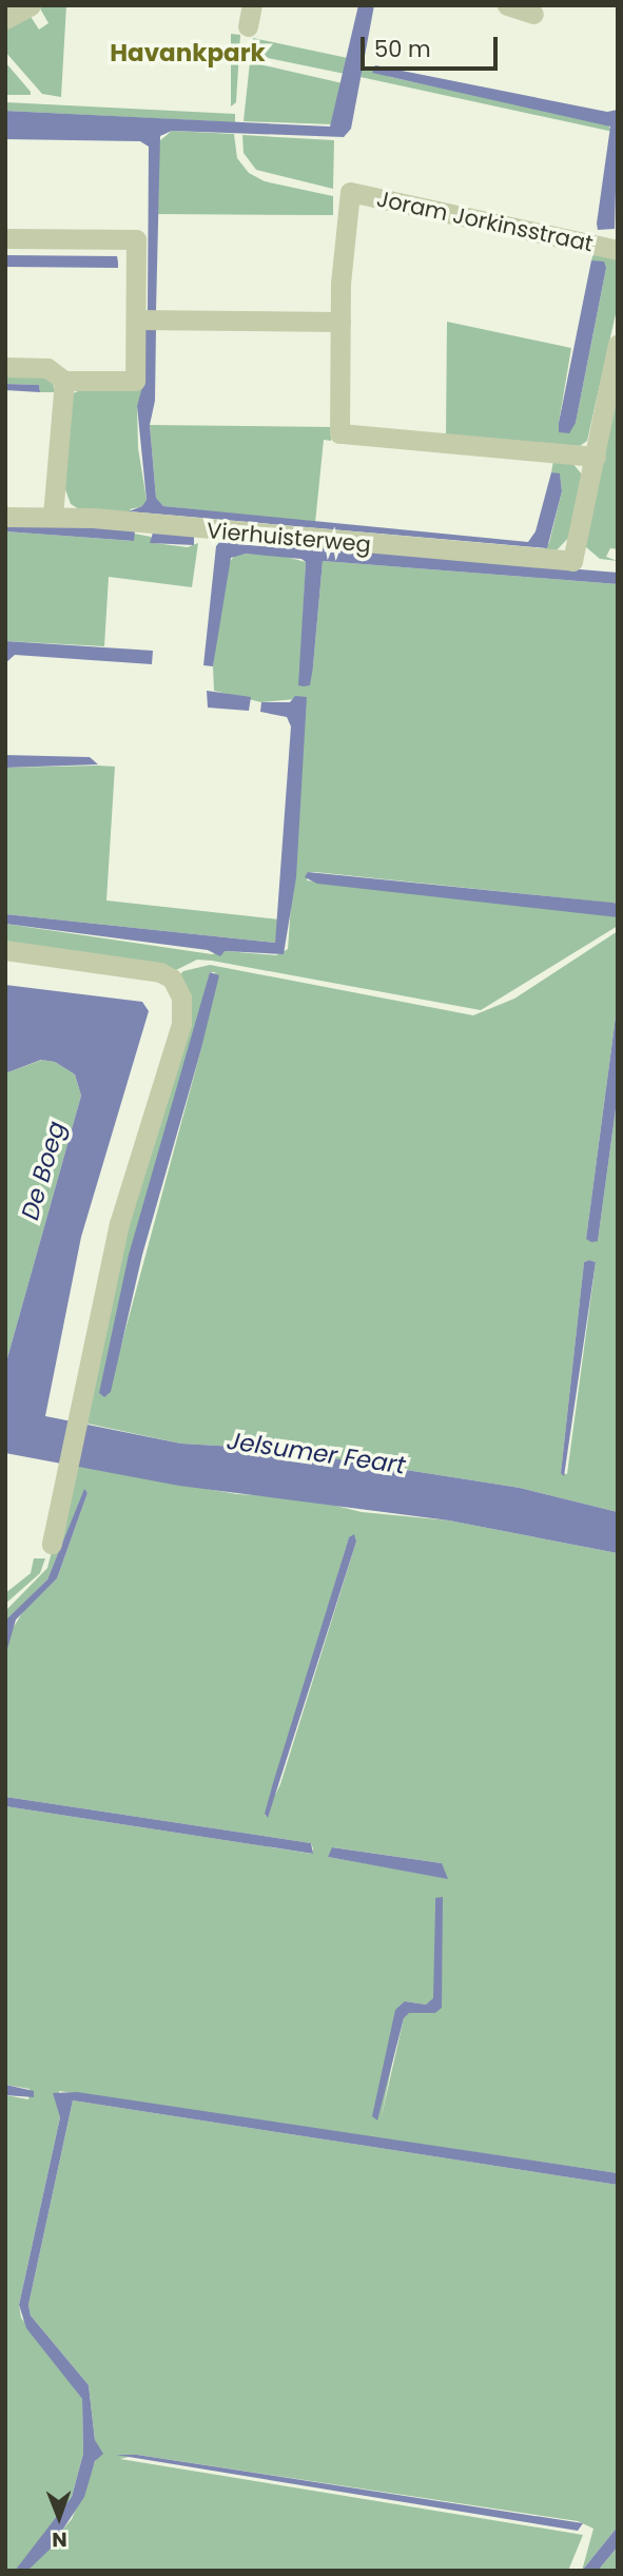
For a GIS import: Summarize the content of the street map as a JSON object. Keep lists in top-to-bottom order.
{
  "streets": {
    "street": ["Joram Jorkinsstraat", "Vierhuisterweg"]
  },
  "crossings": [
    ["Joram Jorkinsstraat", "Vierhuisterweg"]
  ],
  "districts": ["Havankpark"],
  "water": ["De Boeg", "Jelsumer Feart"],
  "scale_bar": "50 m",
  "north": "bottom"
}
